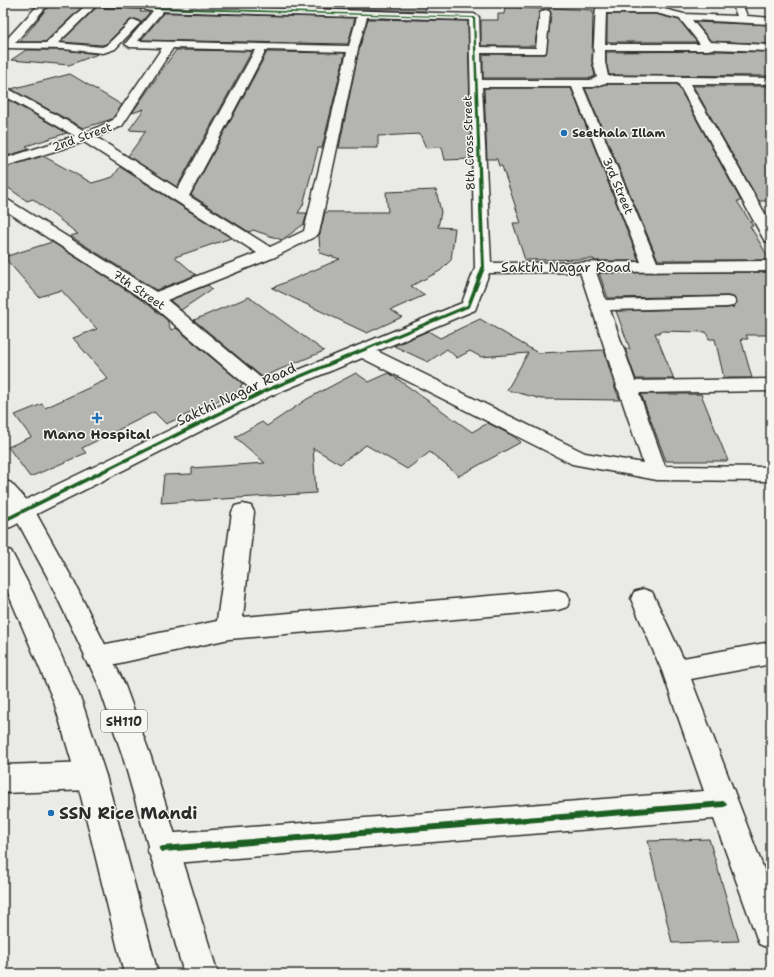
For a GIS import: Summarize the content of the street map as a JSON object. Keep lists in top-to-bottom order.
{
  "streets": {
    "street": [
      "2nd Street",
      "8th Cross Street",
      "3rd Street",
      "Sakthi Nagar Road",
      "7th Street",
      "SH110"
    ]
  },
  "crossings": [
    ["8th Cross Street", "Sakthi Nagar Road"],
    ["3rd Street", "Sakthi Nagar Road"],
    ["Sakthi Nagar Road", "7th Street"],
    ["Sakthi Nagar Road", "SH110"]
  ],
  "places": {
    "other": ["Seethala Illam", "SSN Rice Mandi"],
    "health": ["Mano Hospital"]
  }
}
